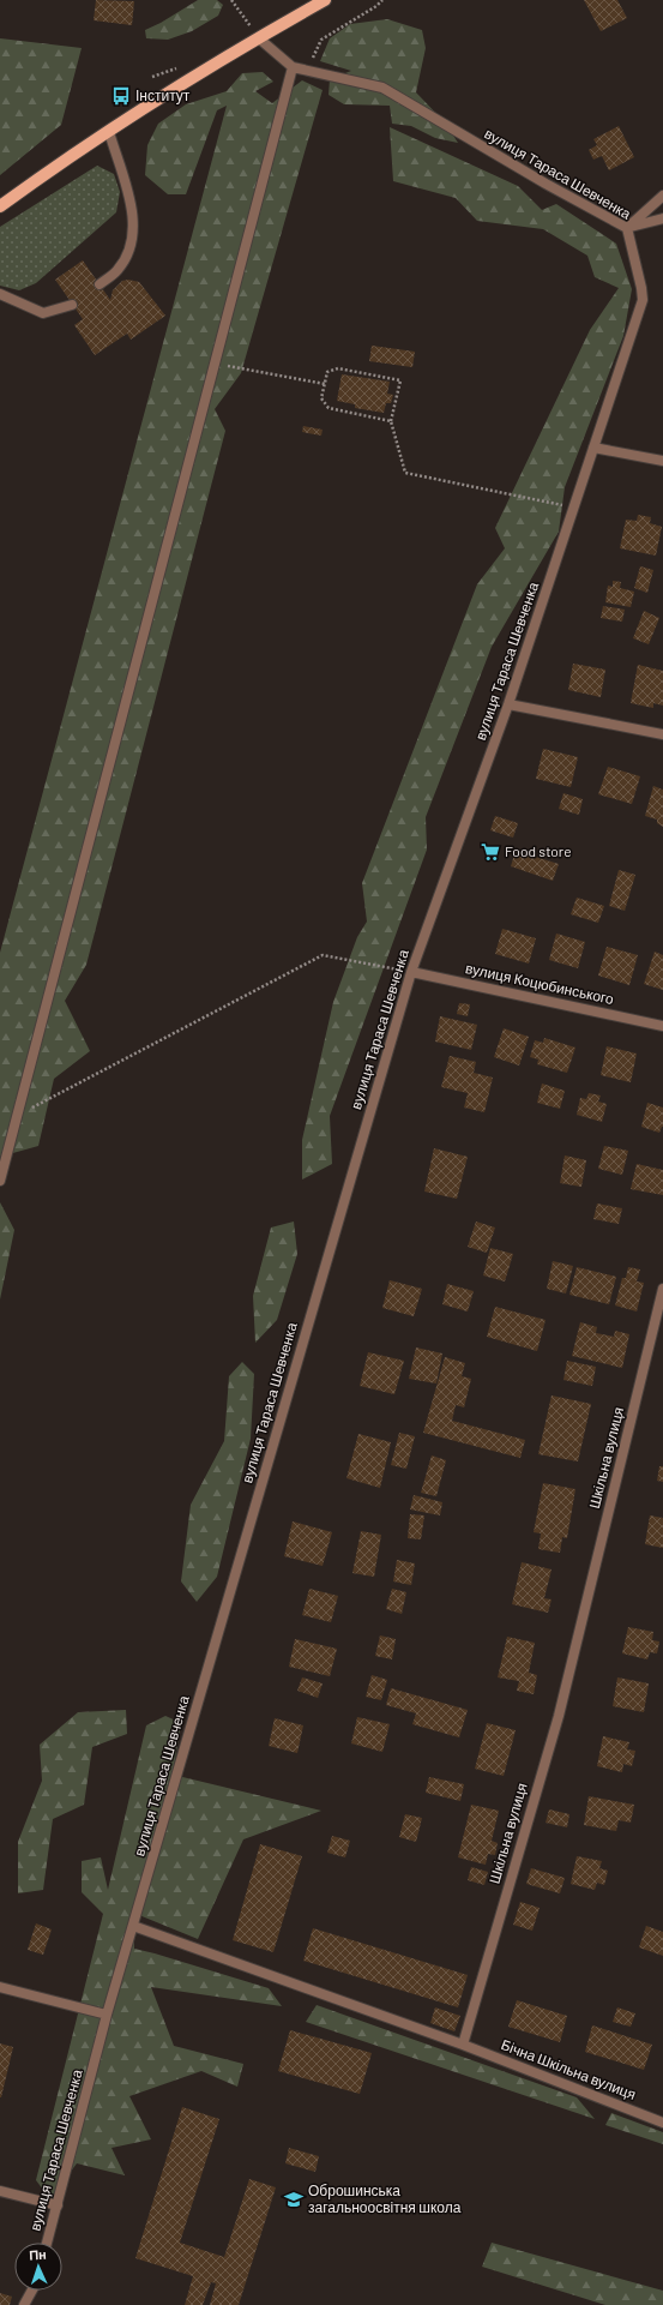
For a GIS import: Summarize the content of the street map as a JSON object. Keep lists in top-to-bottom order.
{
  "streets": {
    "street": [
      "вулиця Тараса Шевченка",
      "вулиця Коцюбинського",
      "Шкільна вулиця",
      "Бічна Шкільна вулиця"
    ]
  },
  "crossings": [
    ["вулиця Тараса Шевченка", "вулиця Коцюбинського"],
    ["Шкільна вулиця", "Бічна Шкільна вулиця"]
  ],
  "places": {
    "bus stop": ["Інститут"],
    "supermarket": ["Food store"],
    "school or university": ["Оброшинська загальноосвітня школа"]
  },
  "north": "top"
}
